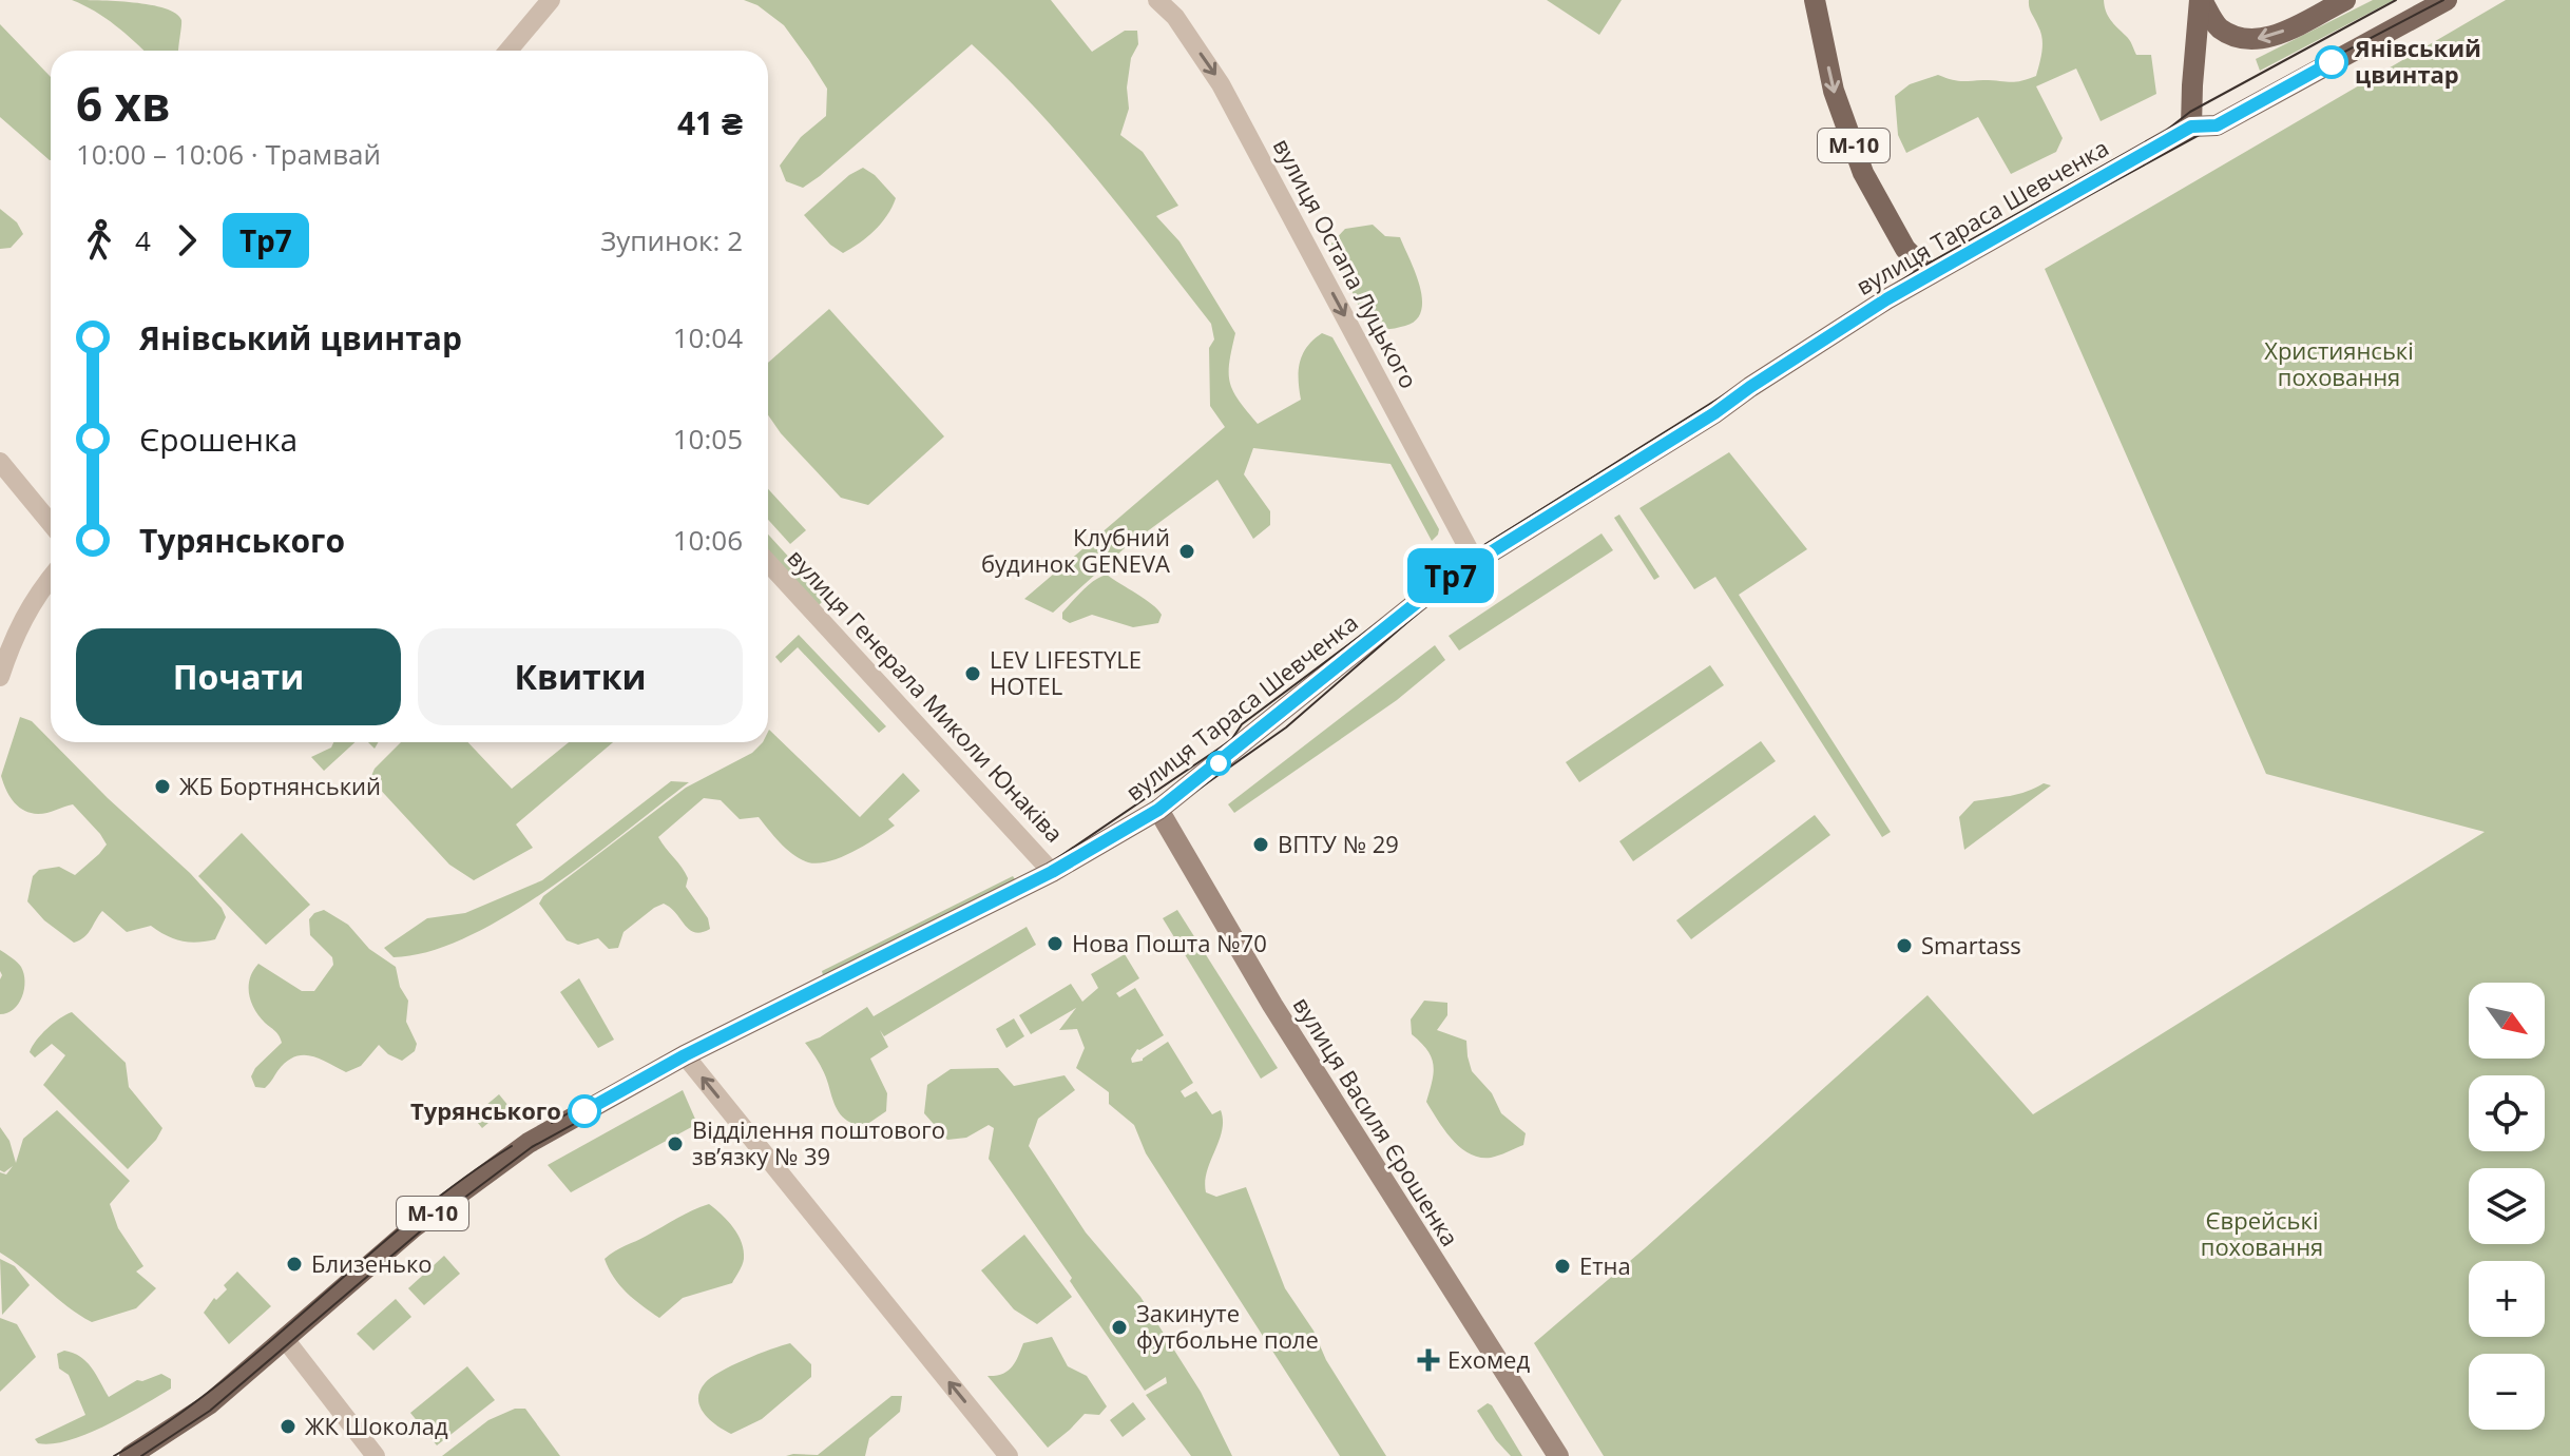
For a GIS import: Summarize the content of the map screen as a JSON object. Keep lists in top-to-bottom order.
{
  "streets": {
    "main road": ["М-10", "вулиця Тараса Шевченка", "вулиця Василя Єрошенка"],
    "street": ["вулиця Остапа Луцького", "вулиця Генерала Миколи Юнаківа"]
  },
  "crossings": [
    ["М-10", "вулиця Тараса Шевченка"],
    ["вулиця Тараса Шевченка", "вулиця Остапа Луцького"],
    ["вулиця Тараса Шевченка", "вулиця Генерала Миколи Юнаківа"],
    ["вулиця Тараса Шевченка", "вулиця Василя Єрошенка"]
  ],
  "one_way": ["вулиця Остапа Луцького"],
  "parks": ["Християнські поховання", "Єврейські поховання"],
  "places": {
    "other": [
      "Янівський цвинтар",
      "Клубний будинок GENEVA",
      "LEV LIFESTYLE HOTEL",
      "ЖБ Бортнянський",
      "ВПТУ № 29",
      "Нова Пошта №70",
      "Smartass",
      "Турянського",
      "Відділення поштового зв’язку № 39",
      "Близенько",
      "Етна",
      "Закинуте футбольне поле",
      "ЖК Шоколад"
    ],
    "health": ["Ехомед"]
  },
  "lines": ["tram line Тр7"],
  "north": "bottom right",
  "page": {
    "on_map": "Тр7",
    "heading": ["6 хв", "10:00 – 10:06 · Трамвай", "41 ₴"],
    "legs": ["4", "Тр7", "Зупинок: 2"],
    "list": [
      {
        "name": "Янівський цвинтар",
        "value": "10:04"
      },
      {
        "name": "Єрошенка",
        "value": "10:05"
      },
      {
        "name": "Турянського",
        "value": "10:06"
      }
    ],
    "buttons": ["Почати", "Квитки"],
    "map_buttons": ["+", "−"]
  }
}
